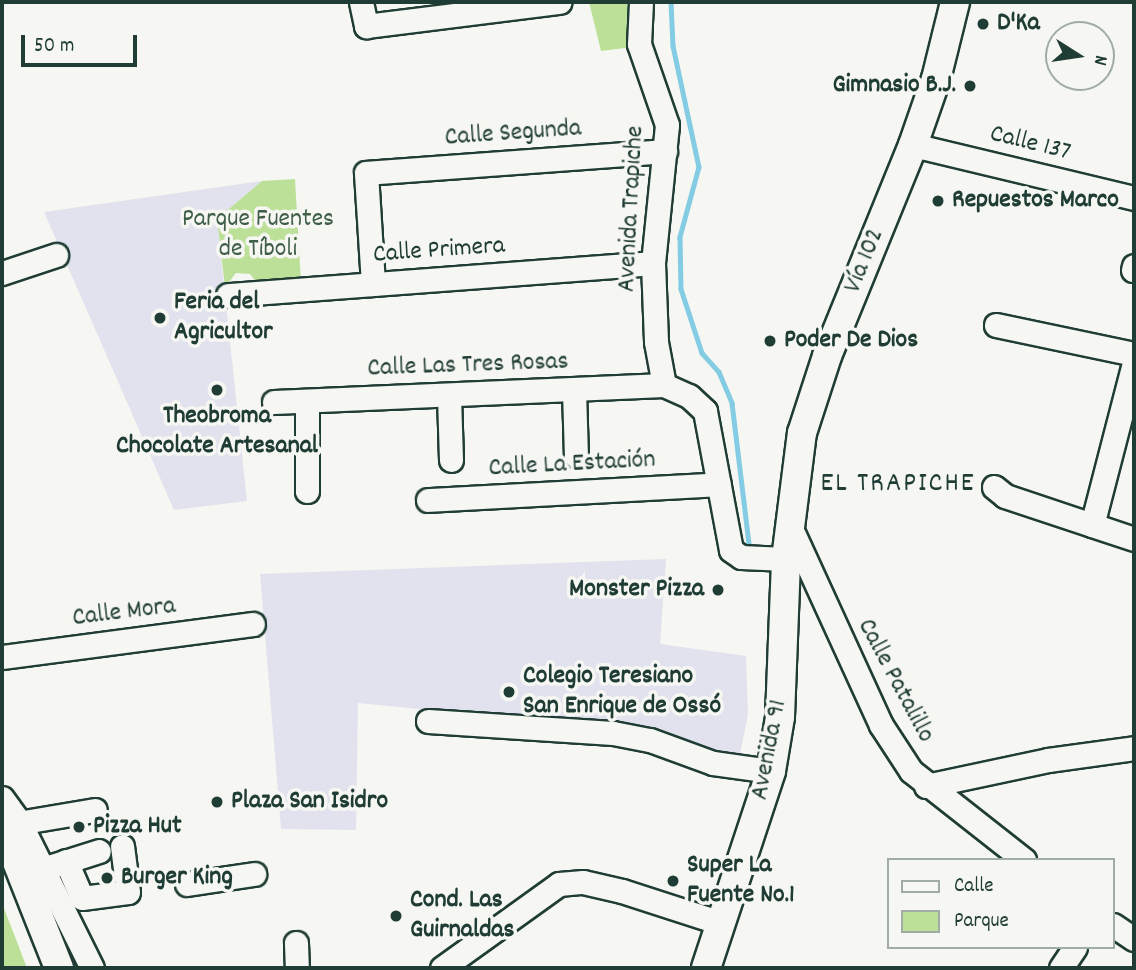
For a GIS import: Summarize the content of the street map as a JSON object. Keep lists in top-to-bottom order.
{
  "streets": {
    "main road": ["Vía 102", "Avenida 91"],
    "street": [
      "Calle Segunda",
      "Calle 137",
      "Avenida Trapiche",
      "Calle Primera",
      "Calle Las Tres Rosas",
      "Calle La Estación",
      "Calle Mora",
      "Calle Patalillo"
    ]
  },
  "crossings": [
    ["Calle Segunda", "Avenida Trapiche"],
    ["Calle Segunda", "Calle Primera"],
    ["Calle 137", "Vía 102"],
    ["Avenida Trapiche", "Calle Primera"],
    ["Avenida Trapiche", "Calle Las Tres Rosas"],
    ["Vía 102", "Avenida 91"],
    ["Calle Patalillo", "Avenida 91"]
  ],
  "districts": ["EL TRAPICHE"],
  "parks": ["Parque Fuentes de Tíboli"],
  "places": [
    "D'Ka",
    "Gimnasio B.J.",
    "Repuestos Marco",
    "Feria del Agricultor",
    "Poder De Dios",
    "Theobroma Chocolate Artesanal",
    "Monster Pizza",
    "Colegio Teresiano San Enrique de Ossó",
    "Plaza San Isidro",
    "Pizza Hut",
    "Burger King",
    "Super La Fuente No.1",
    "Cond. Las Guirnaldas"
  ],
  "legend": ["Calle", "Parque"],
  "scale_bar": "50 m",
  "north": "right"
}
